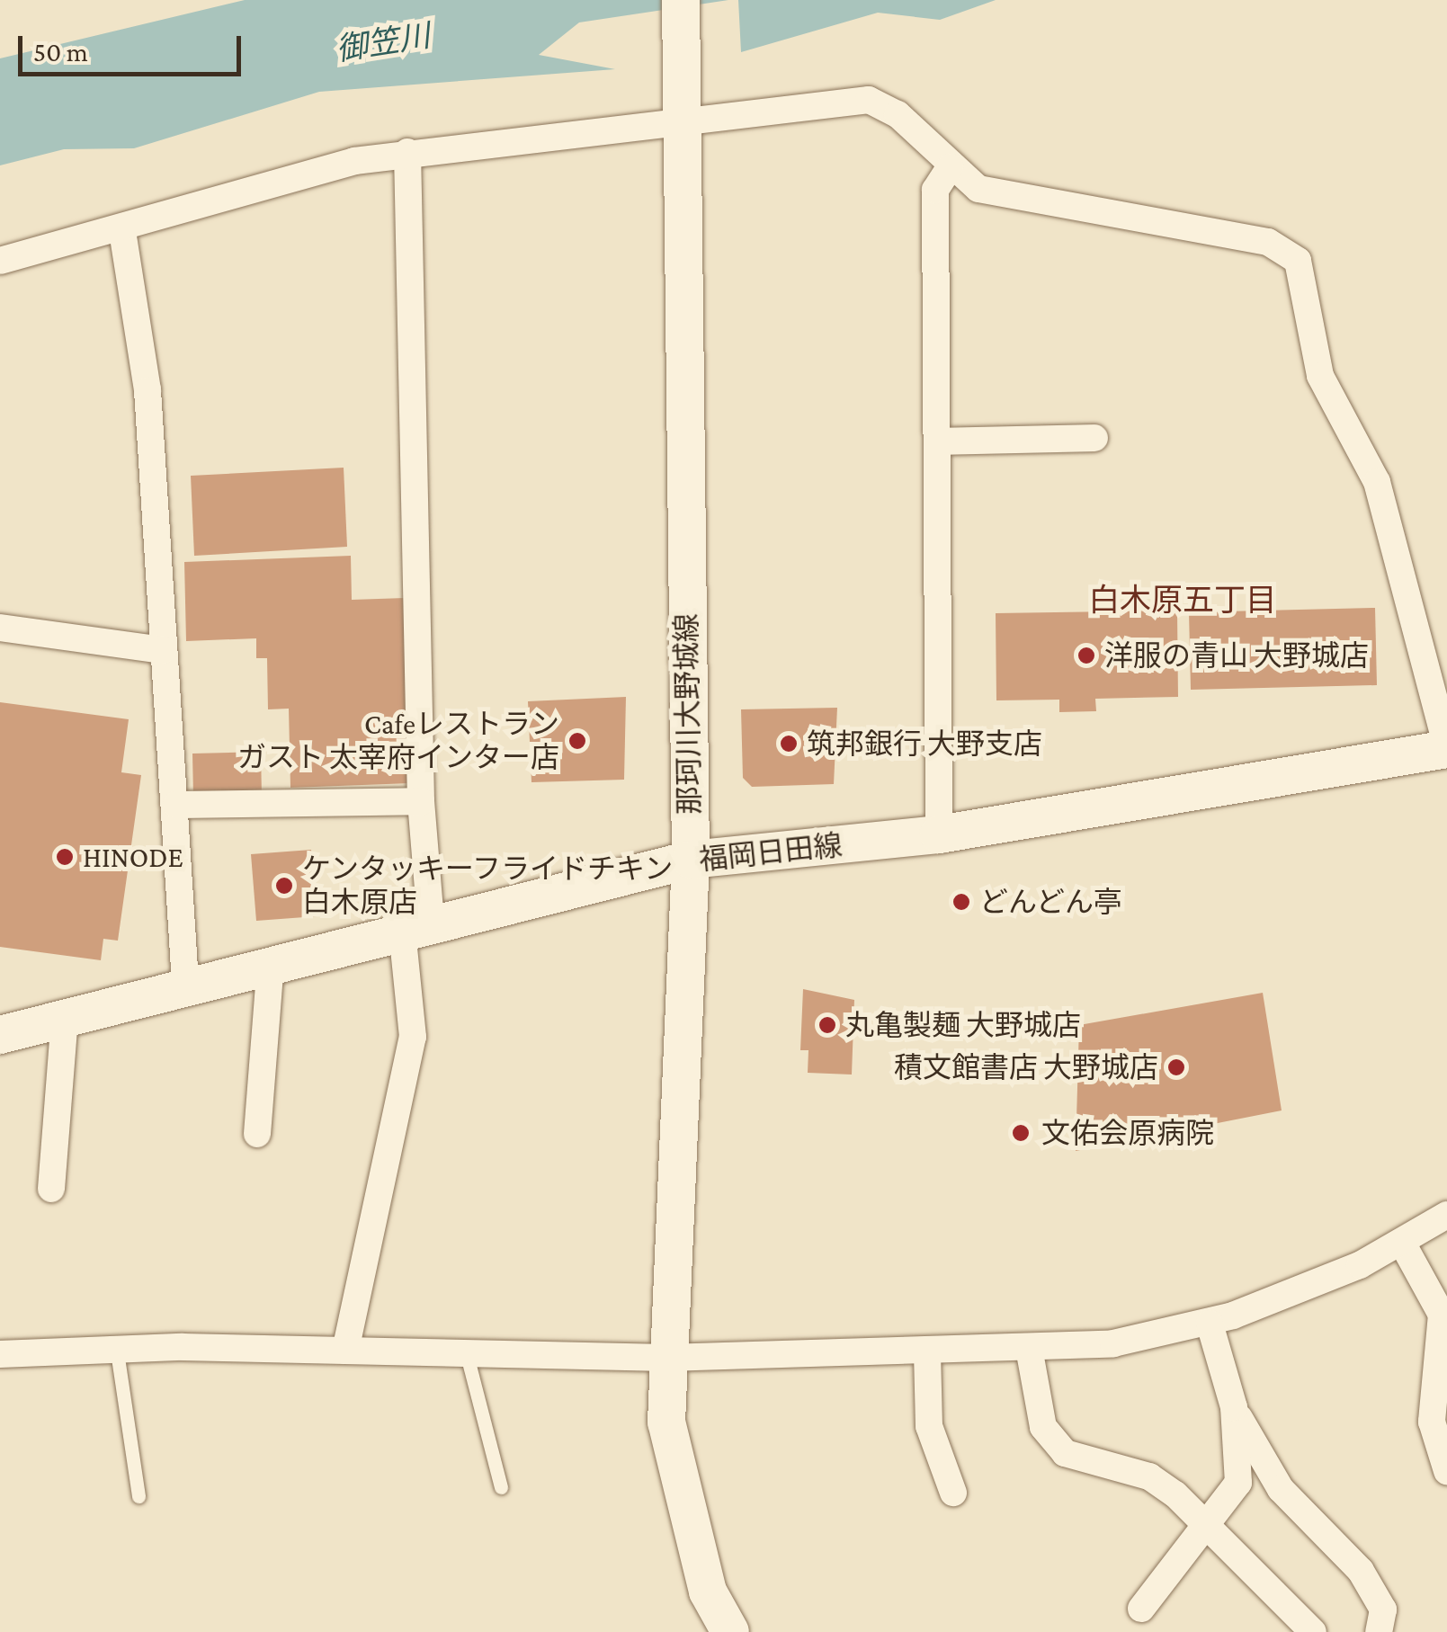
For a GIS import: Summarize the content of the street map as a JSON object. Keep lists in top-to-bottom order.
{
  "streets": {
    "main road": ["那珂川大野城線", "福岡日田線"]
  },
  "crossings": [
    ["那珂川大野城線", "福岡日田線"]
  ],
  "districts": ["白木原五丁目"],
  "water": ["御笠川"],
  "places": [
    "洋服の青山 大野城店",
    "Cafeレストラン ガスト 太宰府インター店",
    "筑邦銀行 大野支店",
    "HINODE",
    "ケンタッキーフライドチキン 白木原店",
    "どんどん亭",
    "丸亀製麺 大野城店",
    "積文館書店 大野城店",
    "文佑会原病院"
  ],
  "scale_bar": "50 m"
}
